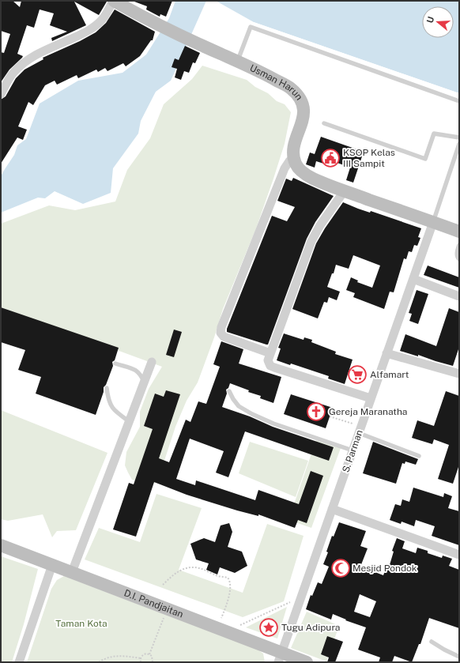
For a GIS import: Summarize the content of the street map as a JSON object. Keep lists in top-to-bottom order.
{
  "streets": {
    "street": ["Usman Harun", "S. Parman", "D.I. Pandjaitan"]
  },
  "crossings": [
    ["S. Parman", "D.I. Pandjaitan"]
  ],
  "parks": ["Taman Kota"],
  "places": {
    "public building": ["KSOP Kelas III Sampit"],
    "supermarket": ["Alfamart"],
    "church": ["Gereja Maranatha"],
    "mosque": ["Mesjid Pondok"],
    "place": ["Tugu Adipura"]
  },
  "north": "left"
}
